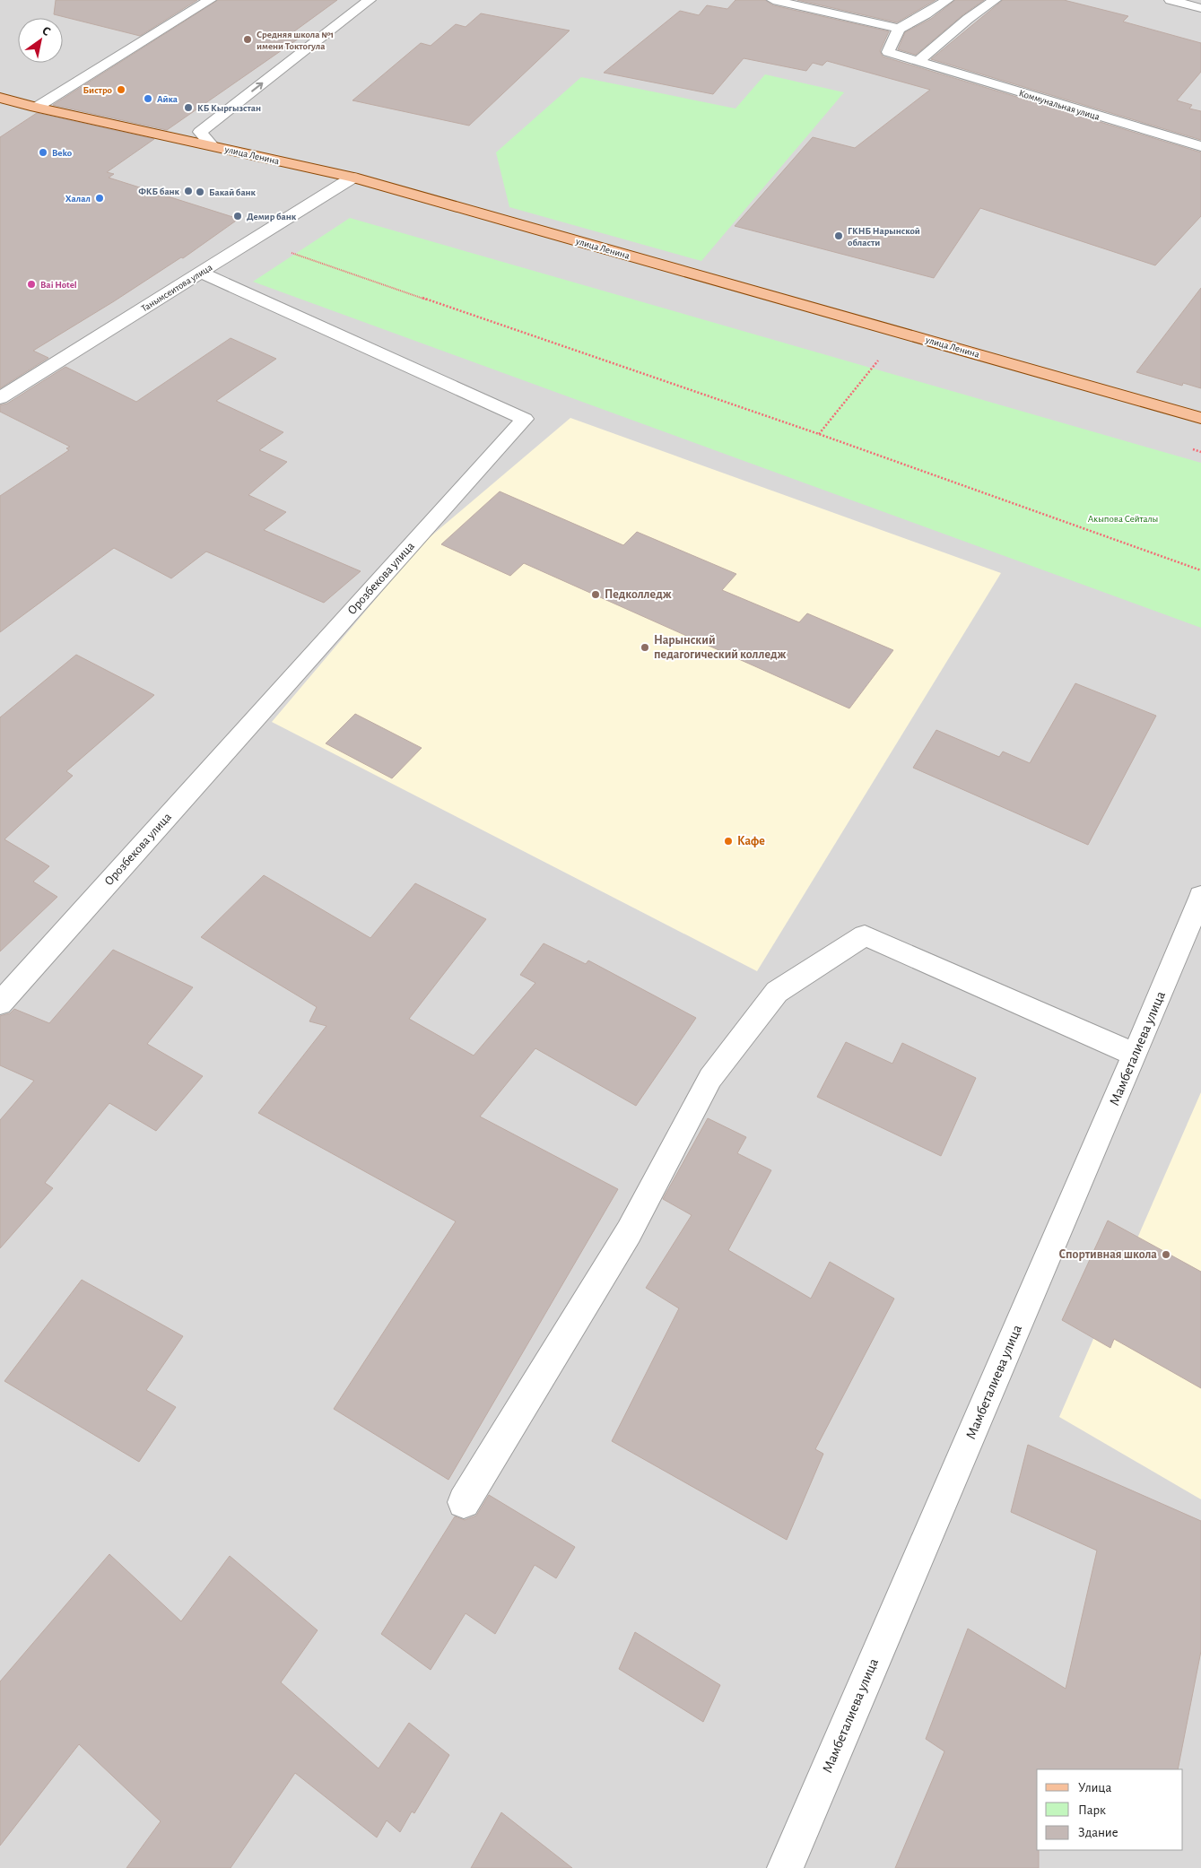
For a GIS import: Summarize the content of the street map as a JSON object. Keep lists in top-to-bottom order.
{
  "streets": {
    "main road": ["улица Ленина"],
    "street": [
      "Коммунальная улица",
      "Танымсеитова улица",
      "Орозбекова улица",
      "Мамбеталиева улица"
    ]
  },
  "crossings": [
    ["улица Ленина", "Танымсеитова улица"],
    ["Танымсеитова улица", "Орозбекова улица"]
  ],
  "parks": ["Акыпова Сейталы"],
  "places": [
    "Средняя школа №1 имени Токтогула",
    "Бистро",
    "Айка",
    "КБ Кыргызстан",
    "Beko",
    "ФКБ банк",
    "Бакай банк",
    "Халал",
    "Демир банк",
    "ГКНБ Нарынской области",
    "Bai Hotel",
    "Педколледж",
    "Нарынский педагогический колледж",
    "Кафе",
    "Спортивная школа"
  ],
  "legend": ["Улица", "Парк", "Здание"],
  "north": "top right"
}
